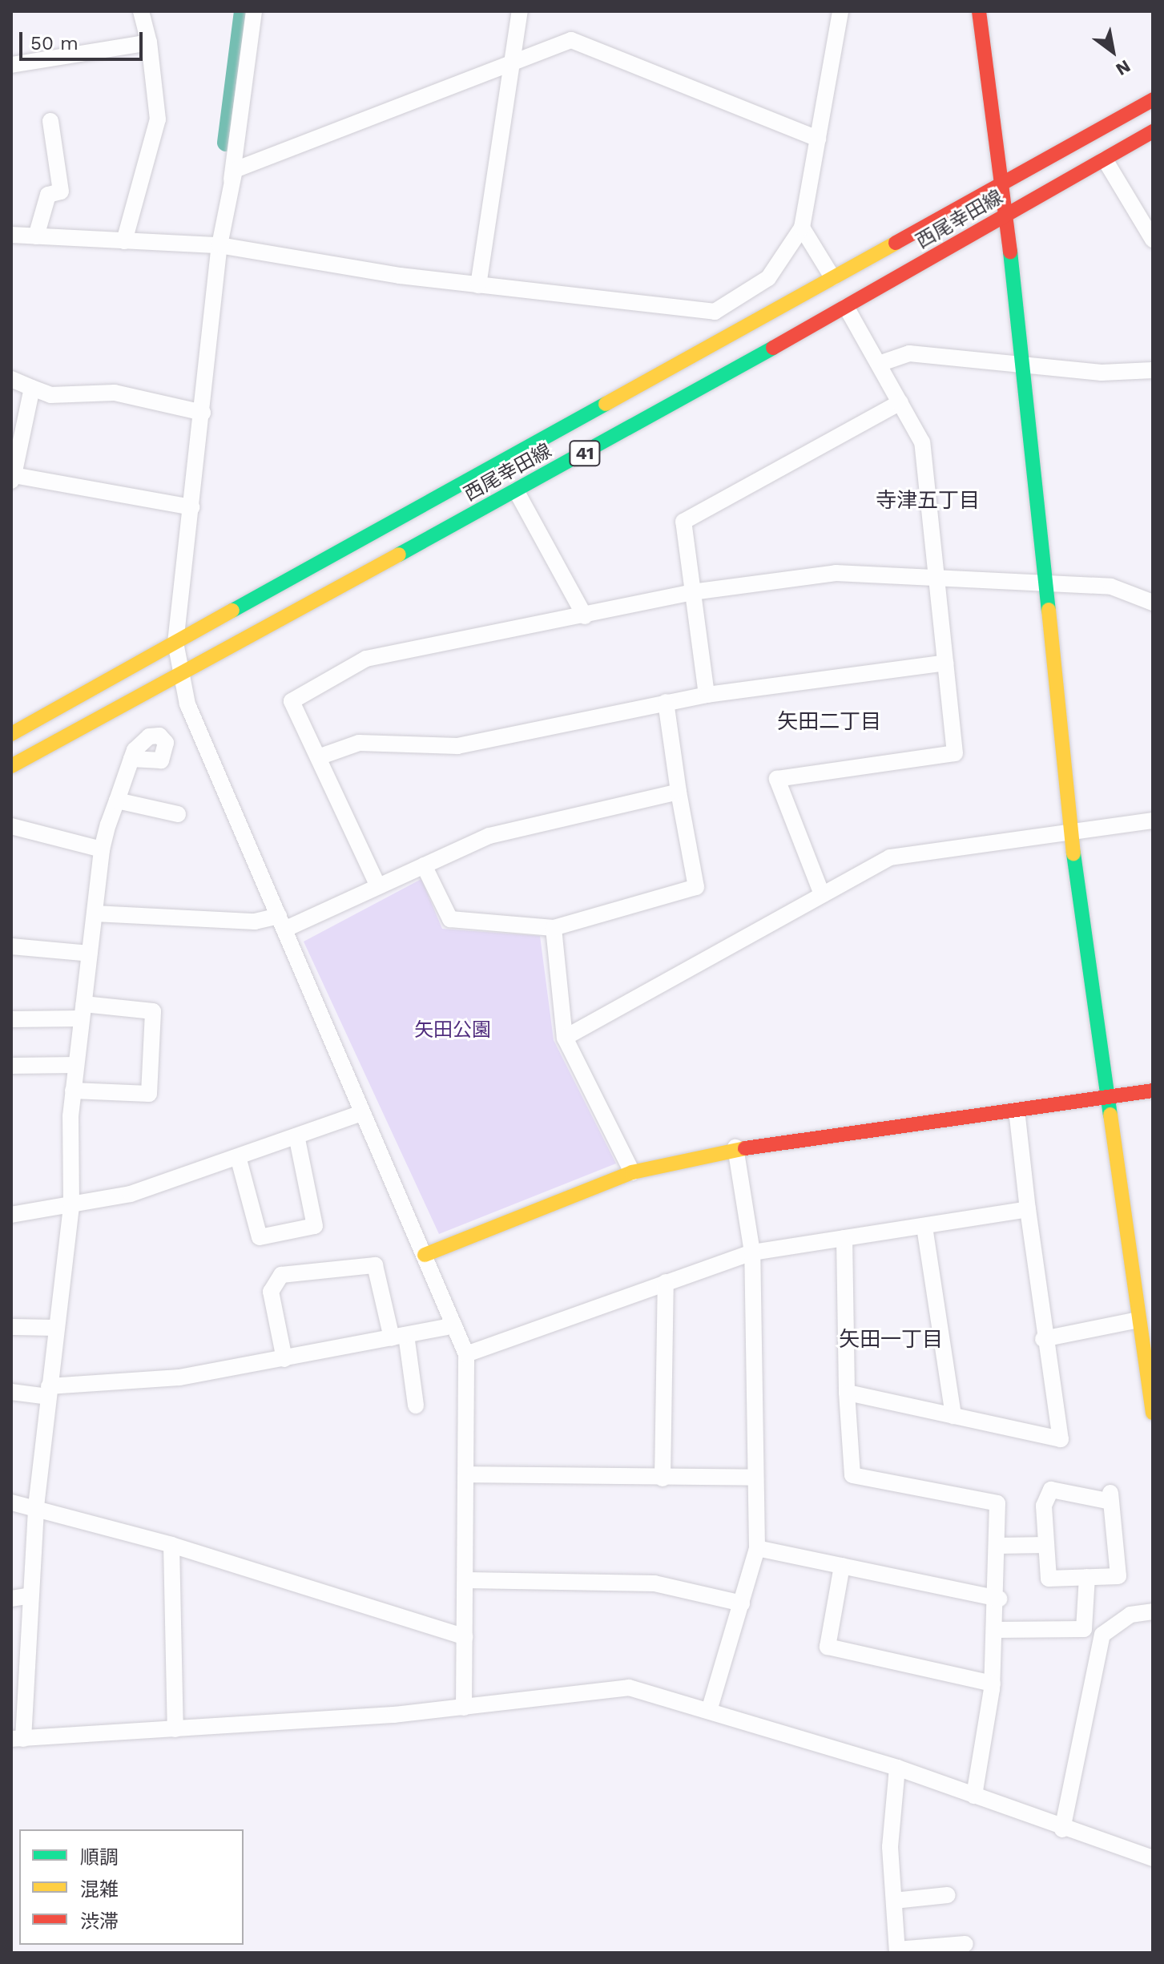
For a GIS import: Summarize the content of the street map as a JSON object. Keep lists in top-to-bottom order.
{
  "streets": {
    "main road": ["西尾幸田線", "41"]
  },
  "districts": ["寺津五丁目", "矢田二丁目", "矢田一丁目"],
  "parks": ["矢田公園"],
  "legend": ["順調", "混雑", "渋滞"],
  "scale_bar": "50 m",
  "north": "bottom right"
}
